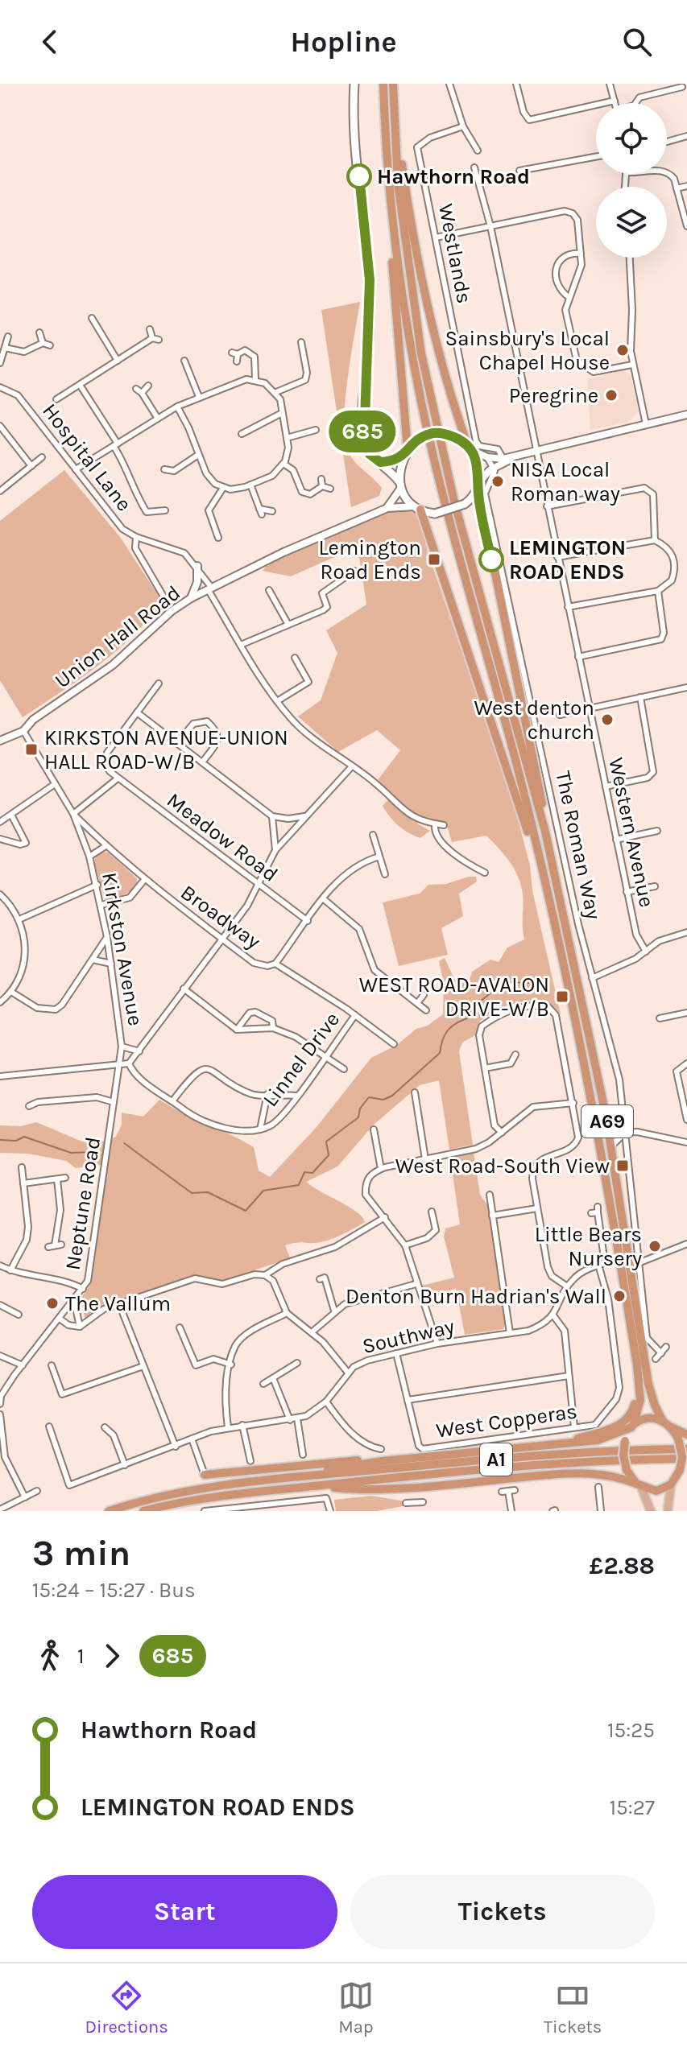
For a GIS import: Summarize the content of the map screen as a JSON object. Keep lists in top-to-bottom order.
{
  "streets": {
    "highway": ["A69", "A1"],
    "street": [
      "Westlands",
      "Hospital Lane",
      "Union Hall Road",
      "Western Avenue",
      "Meadow Road",
      "The Roman Way",
      "Broadway",
      "Kirkston Avenue",
      "Linnel Drive",
      "Neptune Road",
      "Southway",
      "West Copperas"
    ]
  },
  "crossings": [
    ["Hospital Lane", "Union Hall Road"],
    ["Union Hall Road", "Kirkston Avenue"],
    ["Broadway", "Kirkston Avenue"],
    ["Broadway", "Linnel Drive"],
    ["Kirkston Avenue", "Neptune Road"]
  ],
  "places": {
    "other": [
      "Hawthorn Road",
      "Sainsbury's Local Chapel House",
      "Peregrine",
      "NISA Local Roman way",
      "LEMINGTON ROAD ENDS",
      "West denton church",
      "Little Bears Nursery",
      "Denton Burn Hadrian's Wall",
      "The Vallum"
    ],
    "transit": [
      "Lemington Road Ends",
      "KIRKSTON AVENUE-UNION HALL ROAD-W/B",
      "WEST ROAD-AVALON DRIVE-W/B",
      "West Road-South View"
    ]
  },
  "lines": ["bus line 685"],
  "page": {
    "header": "Hopline",
    "on_map": "685",
    "heading": ["3 min", "15:24 – 15:27 · Bus", "£2.88"],
    "legs": ["1", "685"],
    "list": [
      {
        "name": "Hawthorn Road",
        "value": "15:25"
      },
      {
        "name": "LEMINGTON ROAD ENDS",
        "value": "15:27"
      }
    ],
    "buttons": ["Start", "Tickets"],
    "tabs": ["Directions", "Map", "Tickets"]
  }
}
